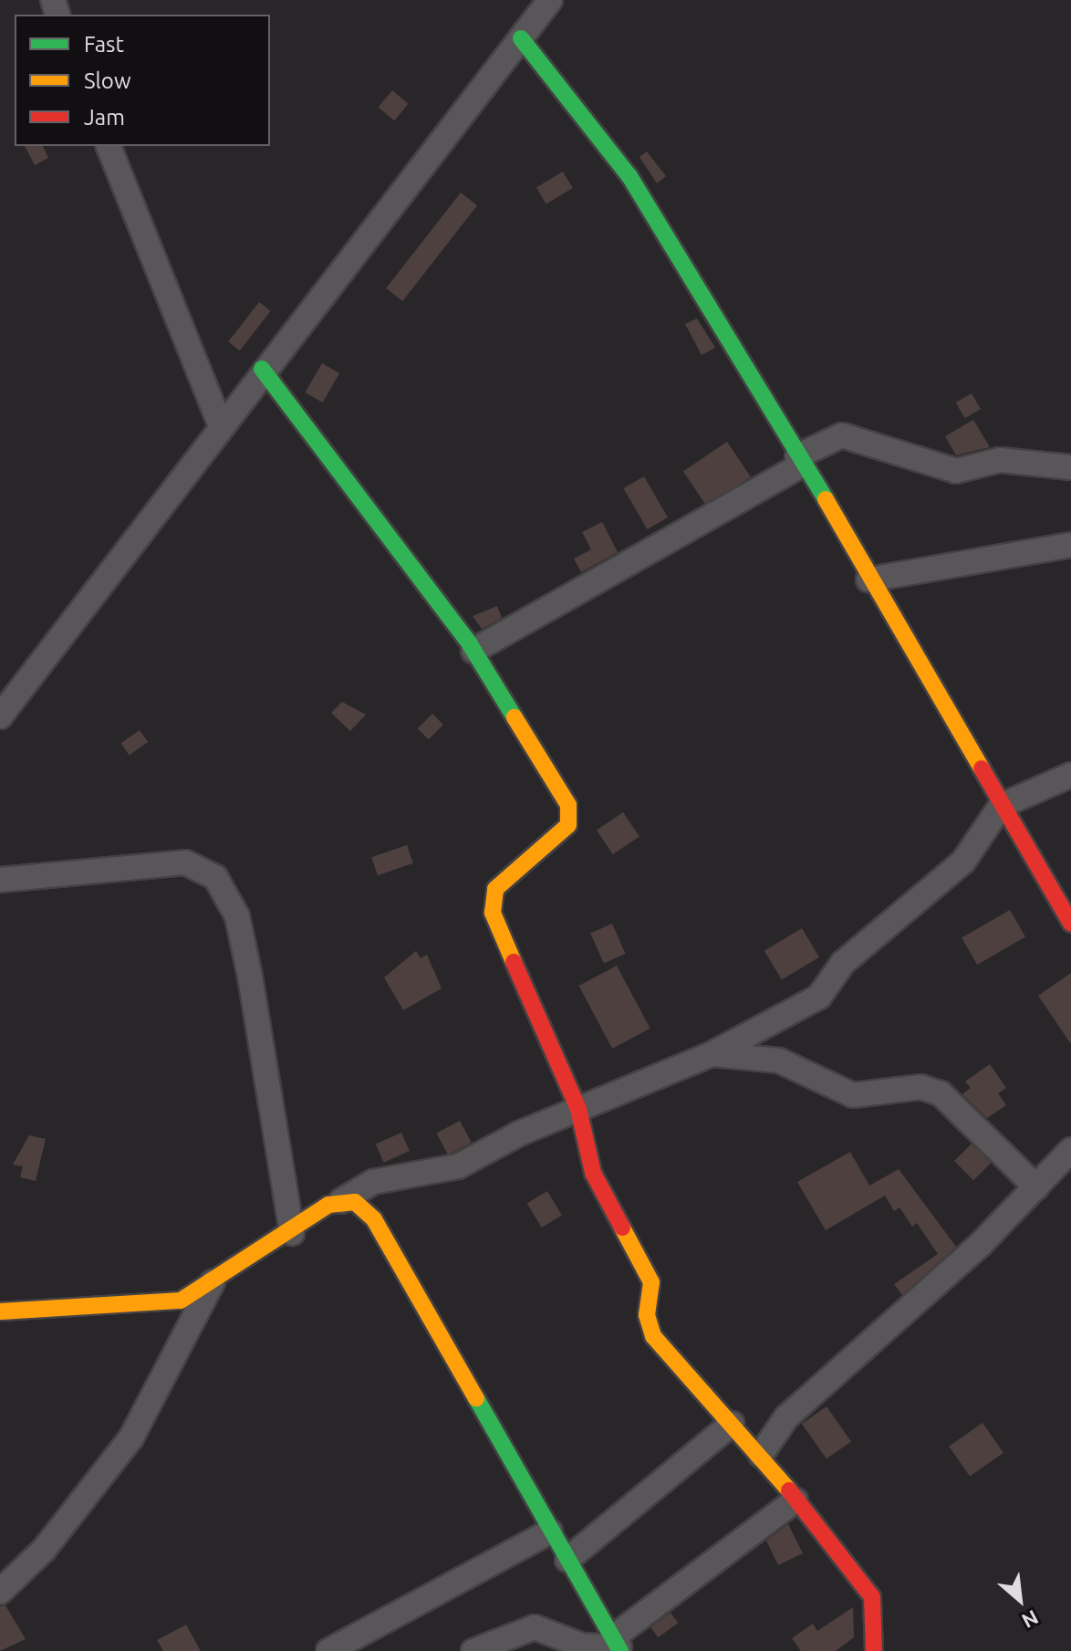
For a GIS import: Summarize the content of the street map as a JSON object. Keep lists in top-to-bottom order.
{
  "legend": ["Fast", "Slow", "Jam"],
  "north": "bottom right"
}
